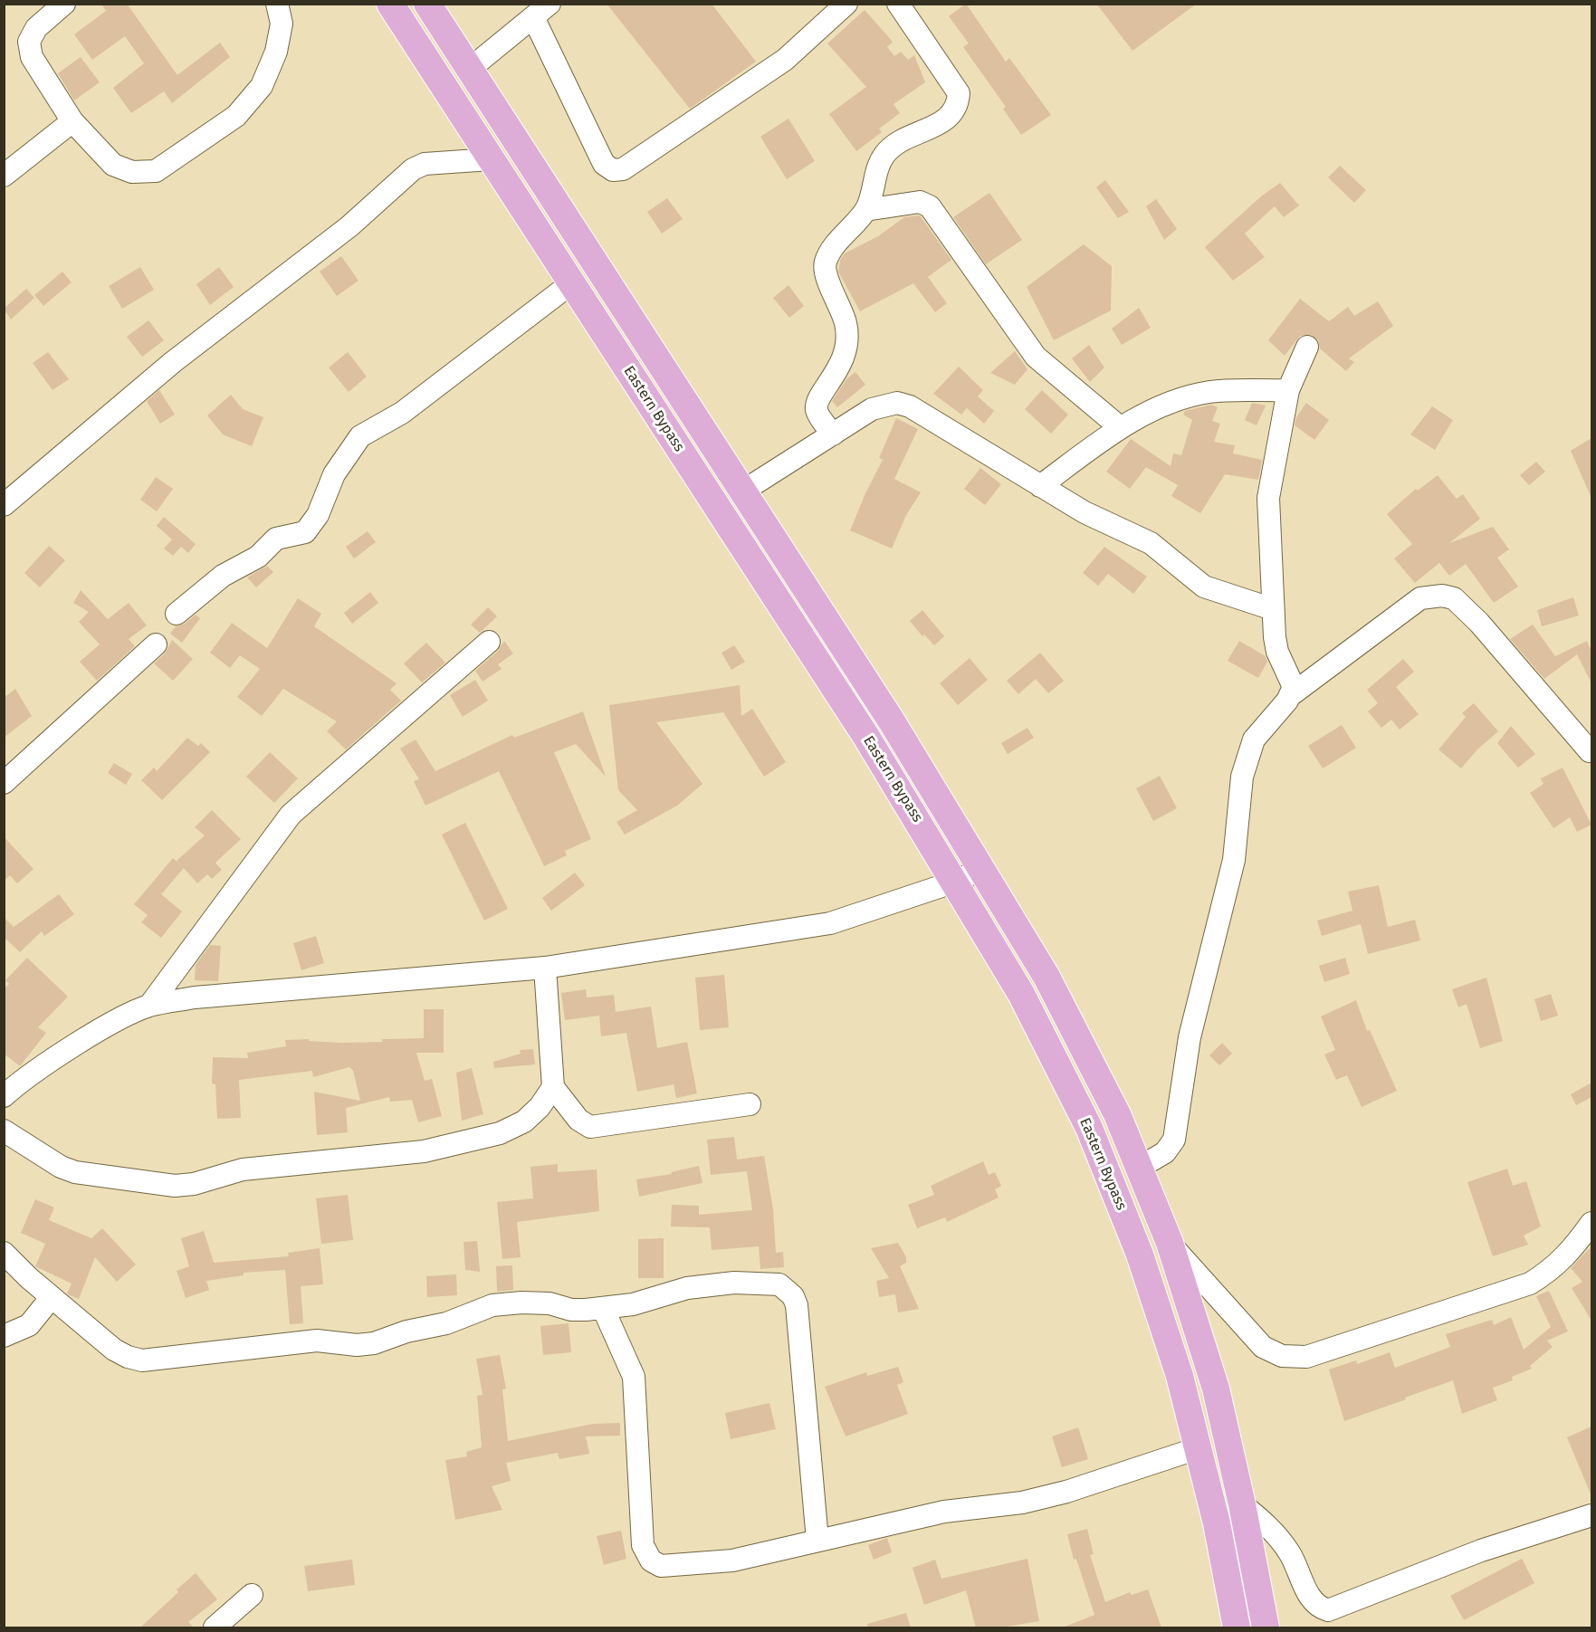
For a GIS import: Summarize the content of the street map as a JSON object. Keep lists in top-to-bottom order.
{
  "streets": {
    "main road": ["Eastern Bypass"]
  }
}
